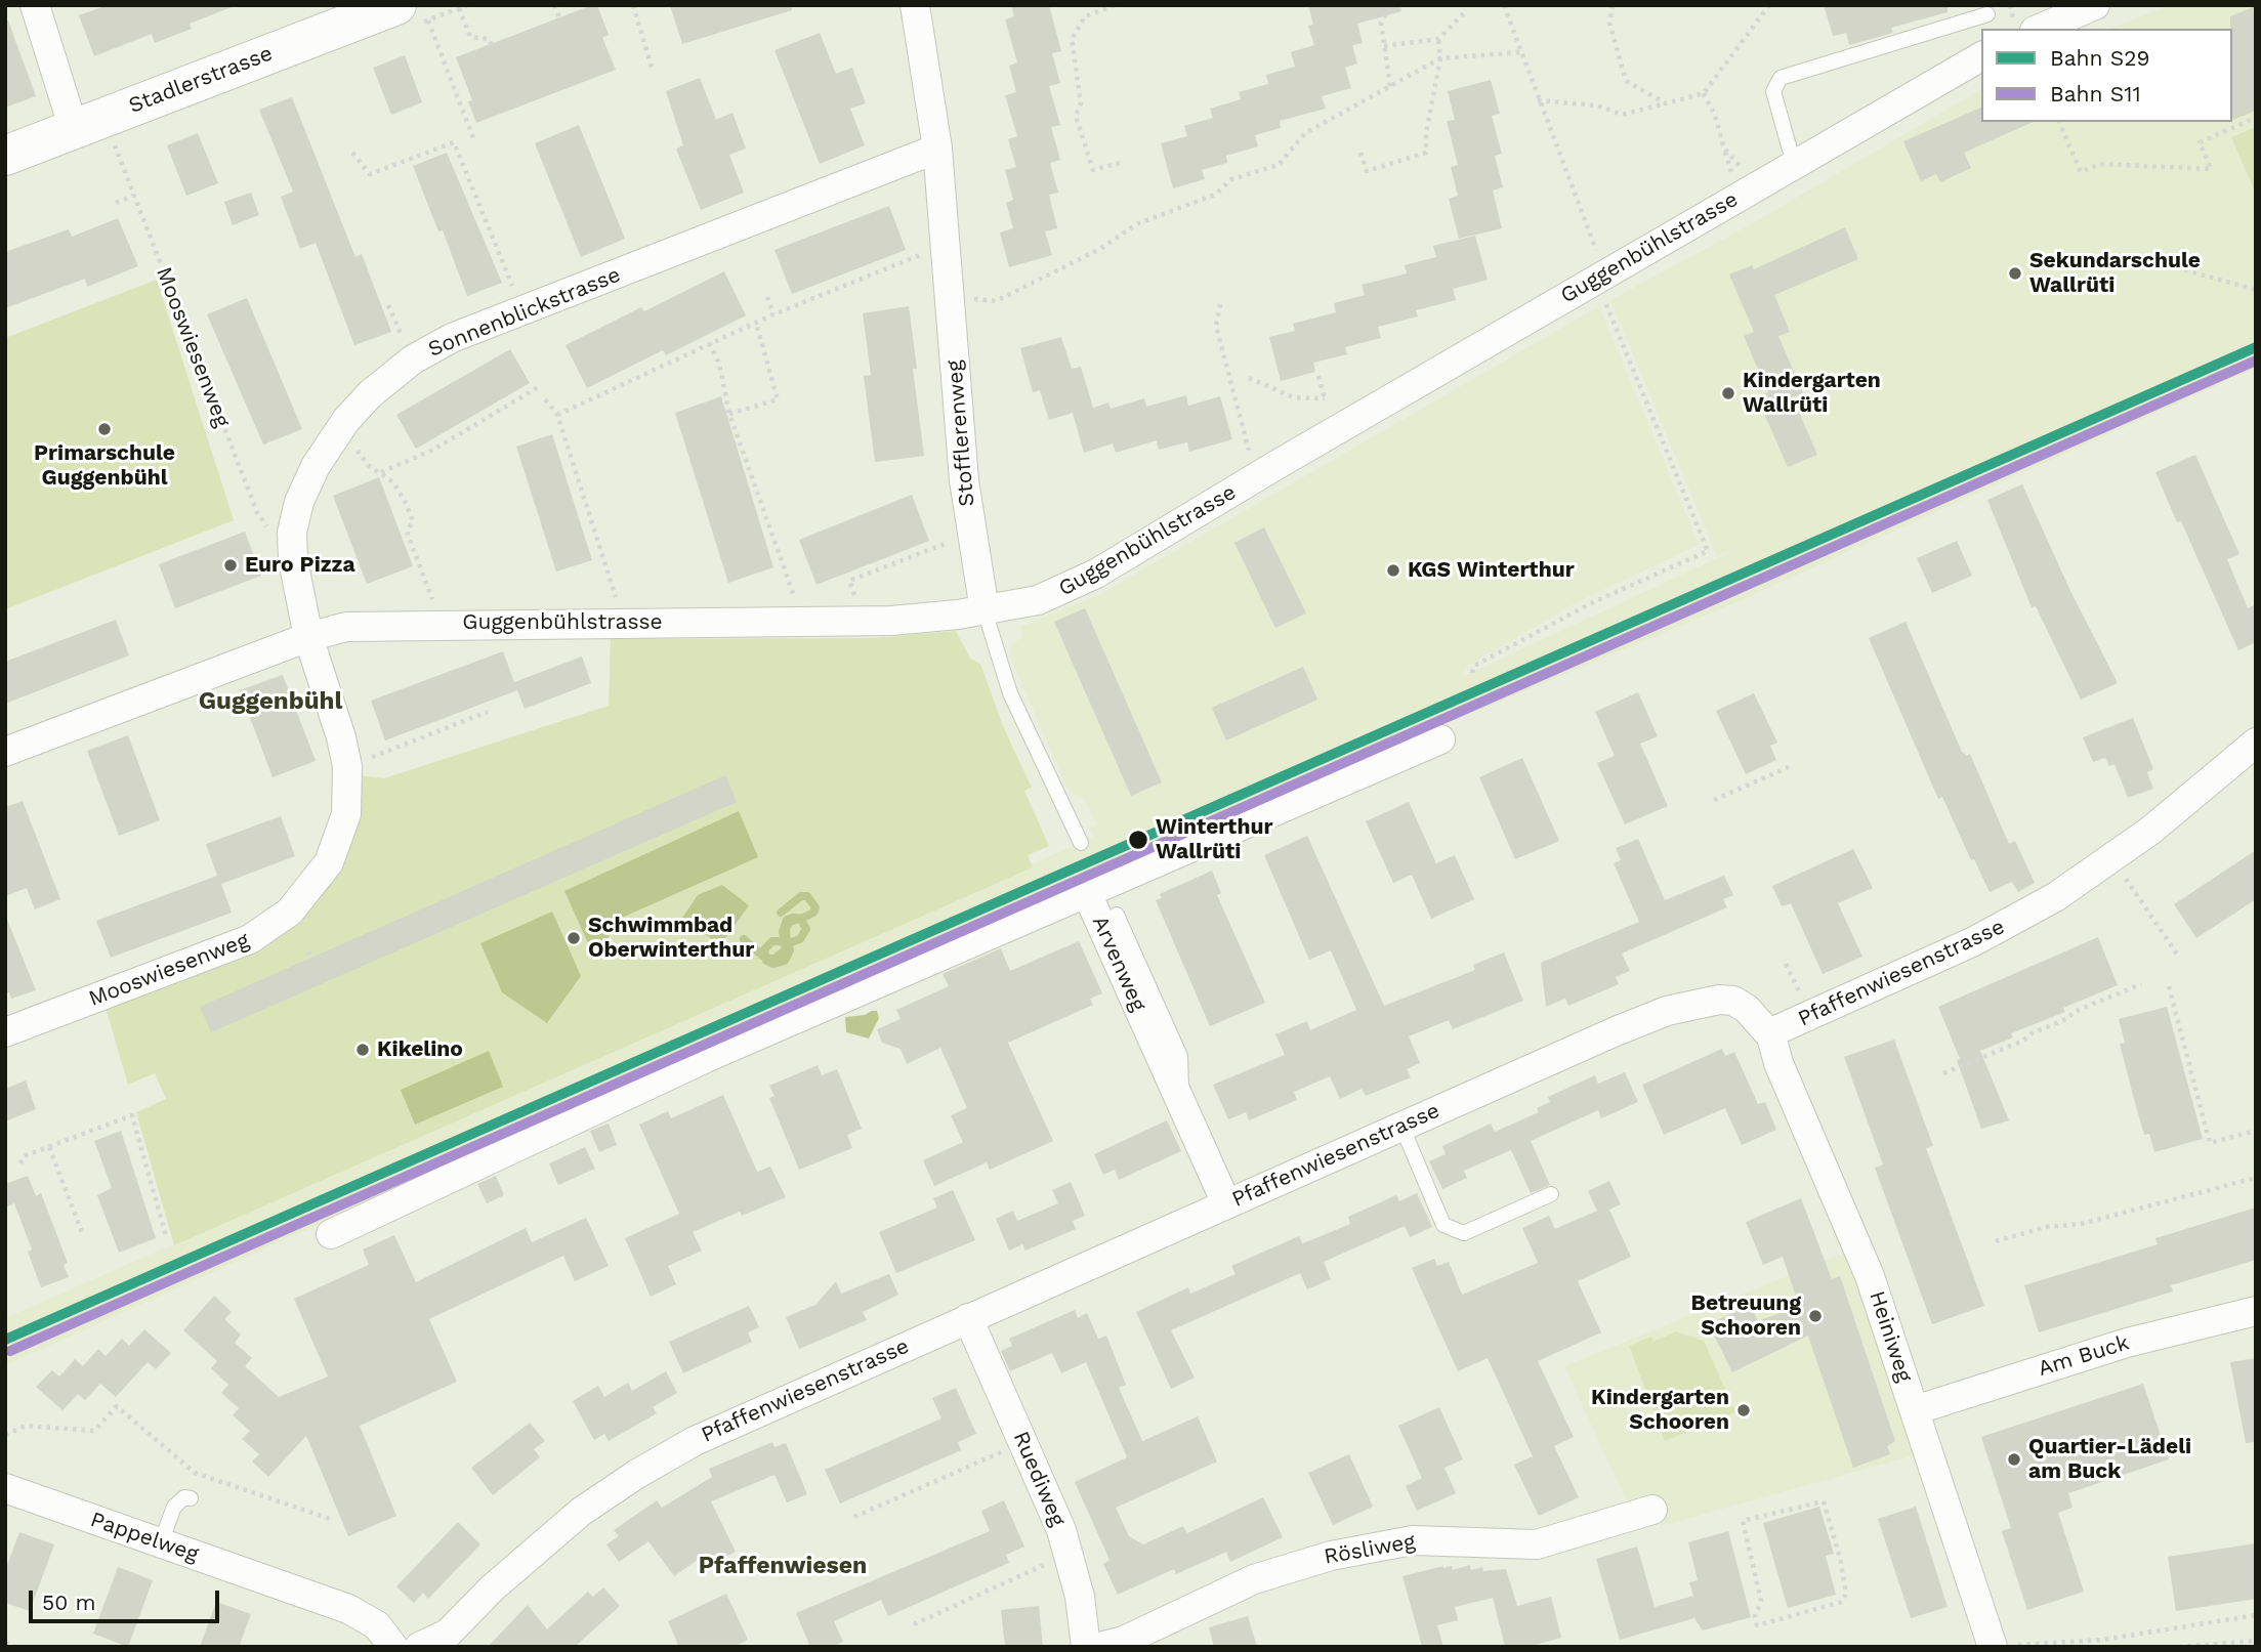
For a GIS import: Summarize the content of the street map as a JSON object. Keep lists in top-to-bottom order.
{
  "streets": {
    "main road": ["Stadlerstrasse"],
    "street": [
      "Guggenbühlstrasse",
      "Sonnenblickstrasse",
      "Mooswiesenweg",
      "Stofflerenweg",
      "Arvenweg",
      "Pfaffenwiesenstrasse",
      "Heiniweg",
      "Am Buck",
      "Ruediweg",
      "Pappelweg",
      "Rösliweg"
    ]
  },
  "crossings": [
    ["Guggenbühlstrasse", "Sonnenblickstrasse"],
    ["Guggenbühlstrasse", "Mooswiesenweg"],
    ["Guggenbühlstrasse", "Stofflerenweg"],
    ["Sonnenblickstrasse", "Mooswiesenweg"],
    ["Sonnenblickstrasse", "Stofflerenweg"],
    ["Arvenweg", "Pfaffenwiesenstrasse"],
    ["Pfaffenwiesenstrasse", "Heiniweg"],
    ["Pfaffenwiesenstrasse", "Ruediweg"],
    ["Heiniweg", "Am Buck"]
  ],
  "districts": ["Guggenbühl", "Pfaffenwiesen"],
  "places": [
    "Sekundarschule Wallrüti",
    "Kindergarten Wallrüti",
    "Primarschule Guggenbühl",
    "Euro Pizza",
    "KGS Winterthur",
    "Winterthur Wallrüti",
    "Schwimmbad Oberwinterthur",
    "Kikelino",
    "Betreuung Schooren",
    "Kindergarten Schooren",
    "Quartier-Lädeli am Buck"
  ],
  "lines": ["rail line S29", "rail line S11"],
  "legend": ["Bahn S29", "Bahn S11"],
  "scale_bar": "50 m"
}
